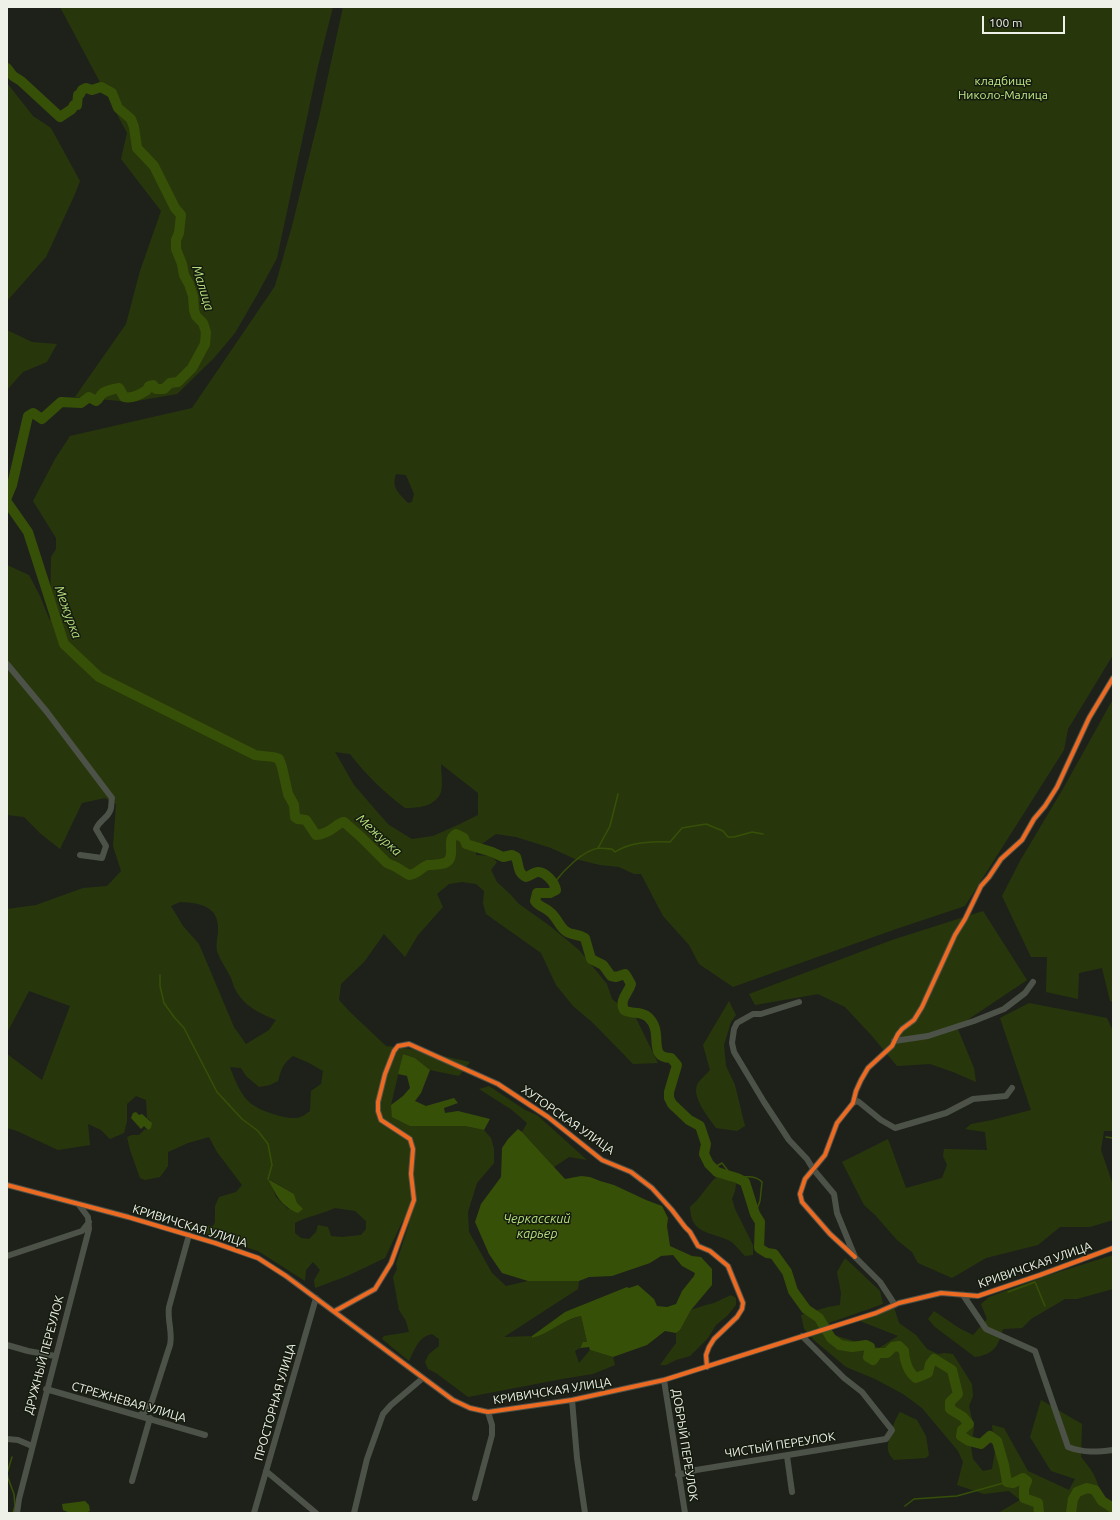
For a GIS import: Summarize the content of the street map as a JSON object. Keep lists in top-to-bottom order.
{
  "streets": {
    "street": [
      "ХУТОРСКАЯ УЛИЦА",
      "КРИВИЧСКАЯ УЛИЦА",
      "ДРУЖНЫЙ ПЕРЕУЛОК",
      "СТРЕЖНЕВАЯ УЛИЦА",
      "ПРОСТОРНАЯ УЛИЦА",
      "ДОБРЫЙ ПЕРЕУЛОК",
      "ЧИСТЫЙ ПЕРЕУЛОК"
    ]
  },
  "crossings": [
    ["ХУТОРСКАЯ УЛИЦА", "КРИВИЧСКАЯ УЛИЦА"],
    ["КРИВИЧСКАЯ УЛИЦА", "ПРОСТОРНАЯ УЛИЦА"],
    ["КРИВИЧСКАЯ УЛИЦА", "ДОБРЫЙ ПЕРЕУЛОК"],
    ["КРИВИЧСКАЯ УЛИЦА", "ЧИСТЫЙ ПЕРЕУЛОК"],
    ["ДРУЖНЫЙ ПЕРЕУЛОК", "СТРЕЖНЕВАЯ УЛИЦА"],
    ["ДОБРЫЙ ПЕРЕУЛОК", "ЧИСТЫЙ ПЕРЕУЛОК"]
  ],
  "water": ["Малица", "Межурка", "Черкасский карьер"],
  "parks": ["кладбище Николо-Малица"],
  "scale_bar": "100 m"
}
